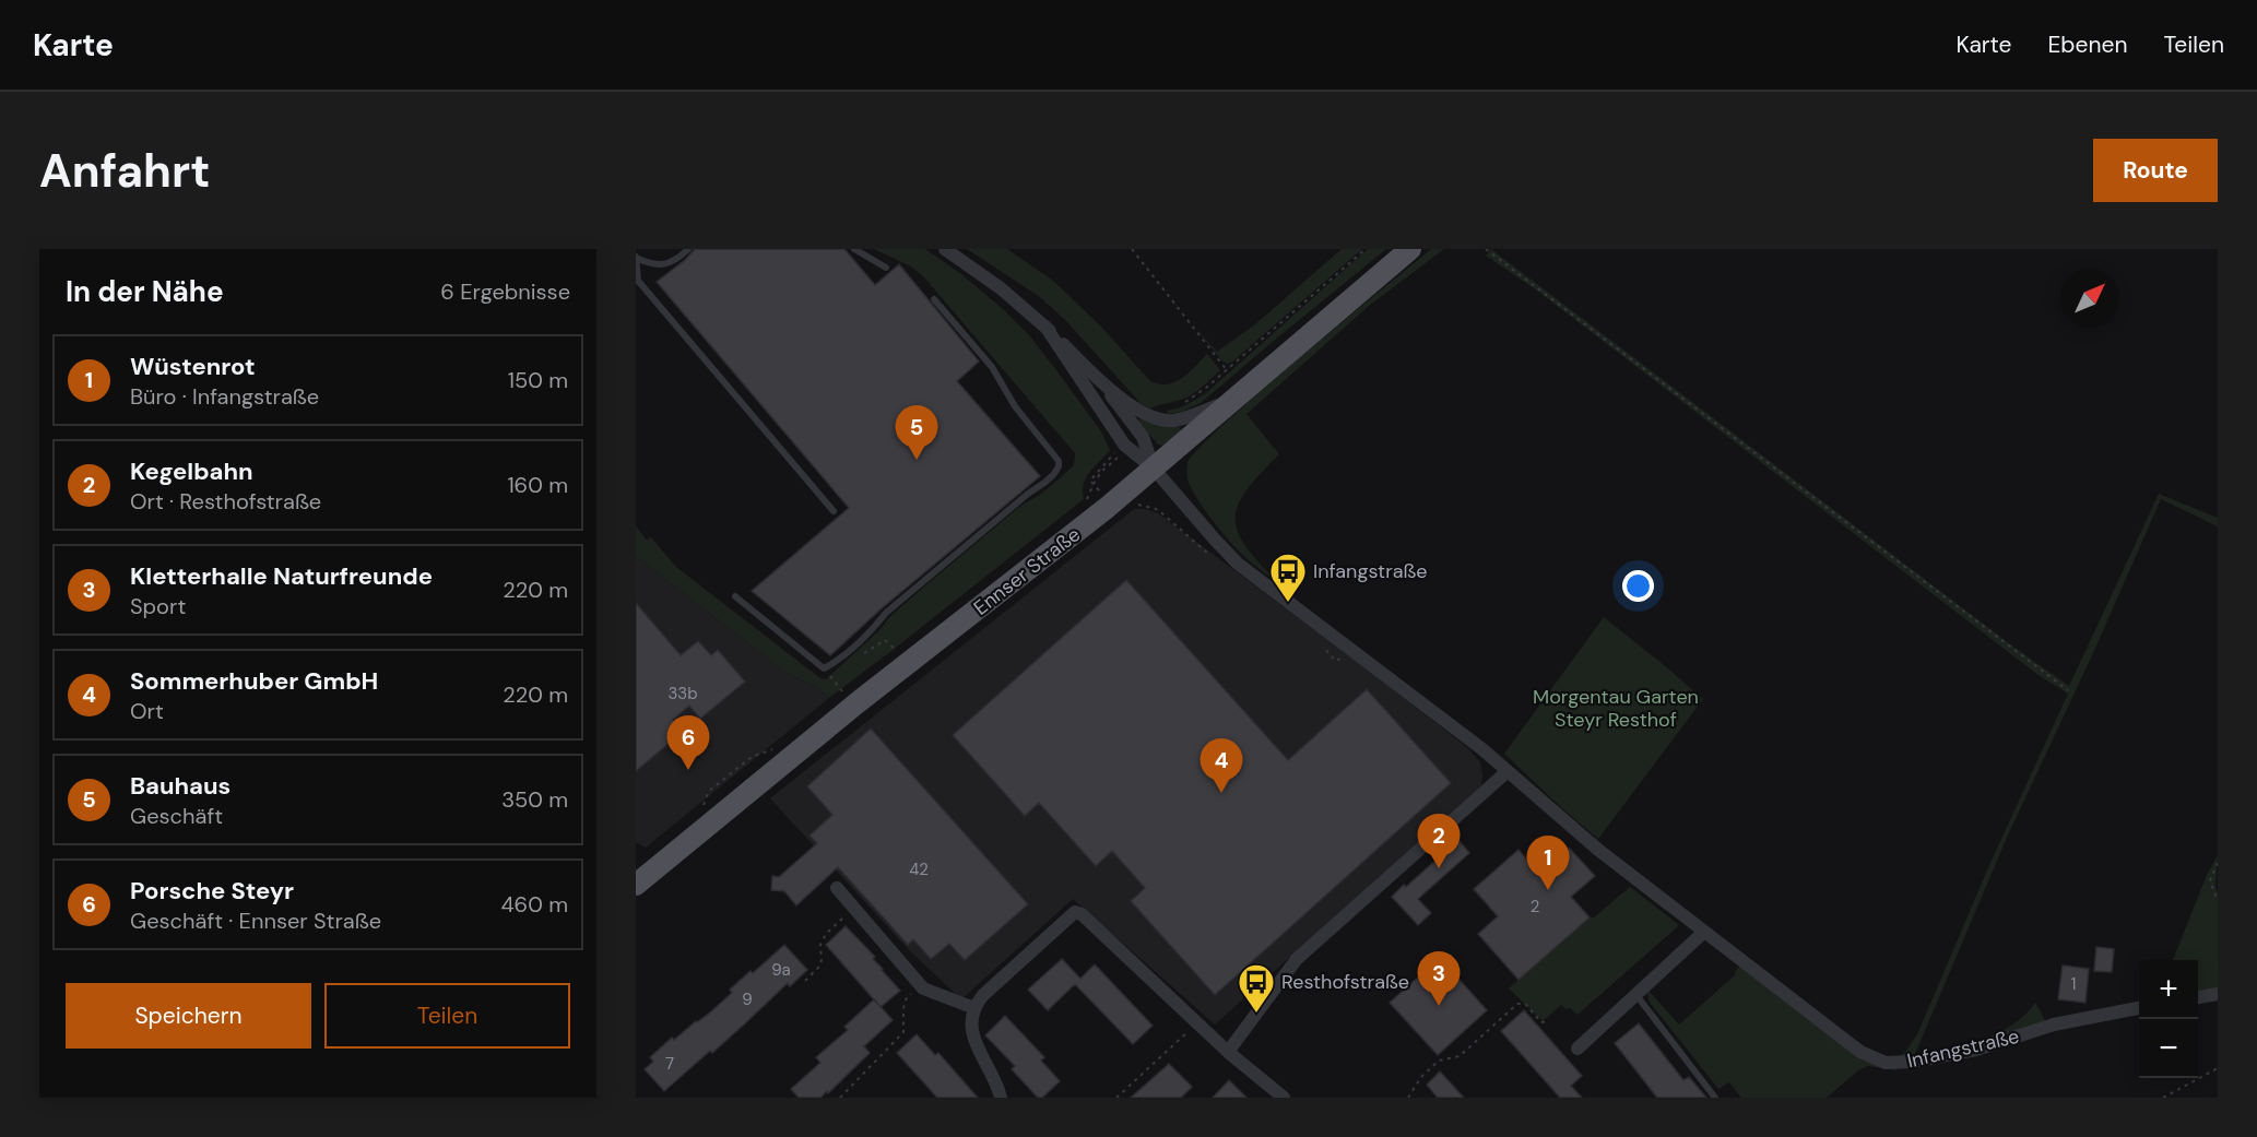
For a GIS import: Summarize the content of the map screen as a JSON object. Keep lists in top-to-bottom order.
{
  "streets": {
    "main road": ["Ennser Straße"],
    "street": ["Infangstraße"]
  },
  "crossings": [
    ["Ennser Straße", "Infangstraße"]
  ],
  "parks": ["Morgentau Garten Steyr Resthof"],
  "places": {
    "bus stop": ["Infangstraße", "Resthofstraße"]
  },
  "house_numbers": [
    "33b",
    "42",
    "2",
    "9a",
    "1",
    "9",
    "7"
  ],
  "north": "top right",
  "page": {
    "header": "Karte",
    "nav": ["Karte", "Ebenen", "Teilen"],
    "buttons": [
      "Route",
      ["Speichern", "Teilen"]
    ],
    "title": "Anfahrt",
    "heading": ["In der Nähe", "6 Ergebnisse"],
    "list": [
      {
        "mark": "1",
        "name": "Wüstenrot",
        "note": "Büro · Infangstraße",
        "value": "150 m"
      },
      {
        "mark": "2",
        "name": "Kegelbahn",
        "note": "Ort · Resthofstraße",
        "value": "160 m"
      },
      {
        "mark": "3",
        "name": "Kletterhalle Naturfreunde",
        "note": "Sport",
        "value": "220 m"
      },
      {
        "mark": "4",
        "name": "Sommerhuber GmbH",
        "note": "Ort",
        "value": "220 m"
      },
      {
        "mark": "5",
        "name": "Bauhaus",
        "note": "Geschäft",
        "value": "350 m"
      },
      {
        "mark": "6",
        "name": "Porsche Steyr",
        "note": "Geschäft · Ennser Straße",
        "value": "460 m"
      }
    ],
    "pins": [
      "5",
      "6",
      "4",
      "2",
      "1",
      "3"
    ],
    "map_buttons": ["+", "−"]
  }
}
